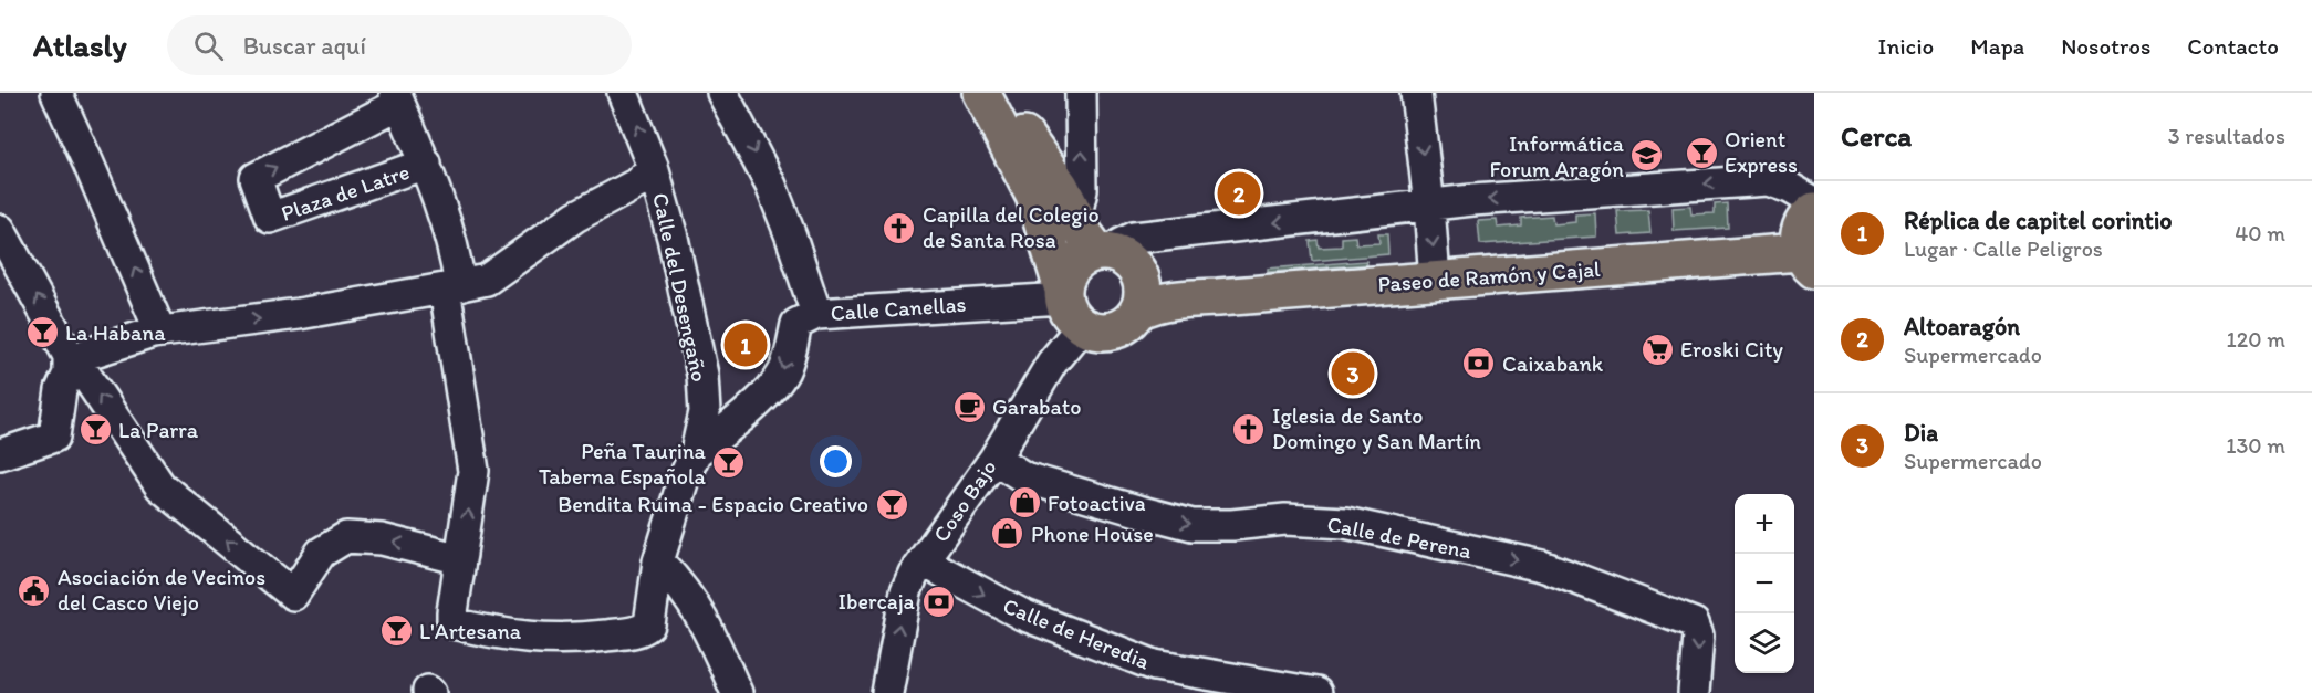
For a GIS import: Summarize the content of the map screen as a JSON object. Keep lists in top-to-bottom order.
{
  "streets": {
    "main road": ["Paseo de Ramón y Cajal"],
    "street": [
      "Plaza de Latre",
      "Calle del Desengaño",
      "Calle Canellas",
      "Coso Bajo",
      "Calle de Perena",
      "Calle de Heredia"
    ]
  },
  "crossings": [
    ["Paseo de Ramón y Cajal", "Calle Canellas"],
    ["Paseo de Ramón y Cajal", "Coso Bajo"],
    ["Calle Canellas", "Coso Bajo"],
    ["Coso Bajo", "Calle de Perena"],
    ["Coso Bajo", "Calle de Heredia"]
  ],
  "one_way": ["Calle Canellas", "Calle de Perena", "Calle de Heredia"],
  "places": {
    "bar": [
      "Orient Express",
      "La Habana",
      "La Parra",
      "Peña Taurina Taberna Española",
      "Bendita Ruina - Espacio Creativo",
      "L'Artesana"
    ],
    "school or university": ["Informática Forum Aragón"],
    "church": ["Capilla del Colegio de Santa Rosa", "Iglesia de Santo Domingo y San Martín"],
    "supermarket": ["Eroski City"],
    "bank": ["Caixabank", "Ibercaja"],
    "cafe": ["Garabato"],
    "shop": ["Fotoactiva", "Phone House"],
    "public building": ["Asociación de Vecinos del Casco Viejo"]
  },
  "page": {
    "header": "Atlasly",
    "search": "Buscar aquí",
    "nav": [
      "Inicio",
      "Mapa",
      "Nosotros",
      "Contacto"
    ],
    "heading": ["Cerca", "3 resultados"],
    "pins": ["2", "1", "3"],
    "list": [
      {
        "mark": "1",
        "name": "Réplica de capitel corintio",
        "note": "Lugar · Calle Peligros",
        "value": "40 m"
      },
      {
        "mark": "2",
        "name": "Altoaragón",
        "note": "Supermercado",
        "value": "120 m"
      },
      {
        "mark": "3",
        "name": "Dia",
        "note": "Supermercado",
        "value": "130 m"
      }
    ],
    "map_buttons": ["+", "−"]
  }
}
